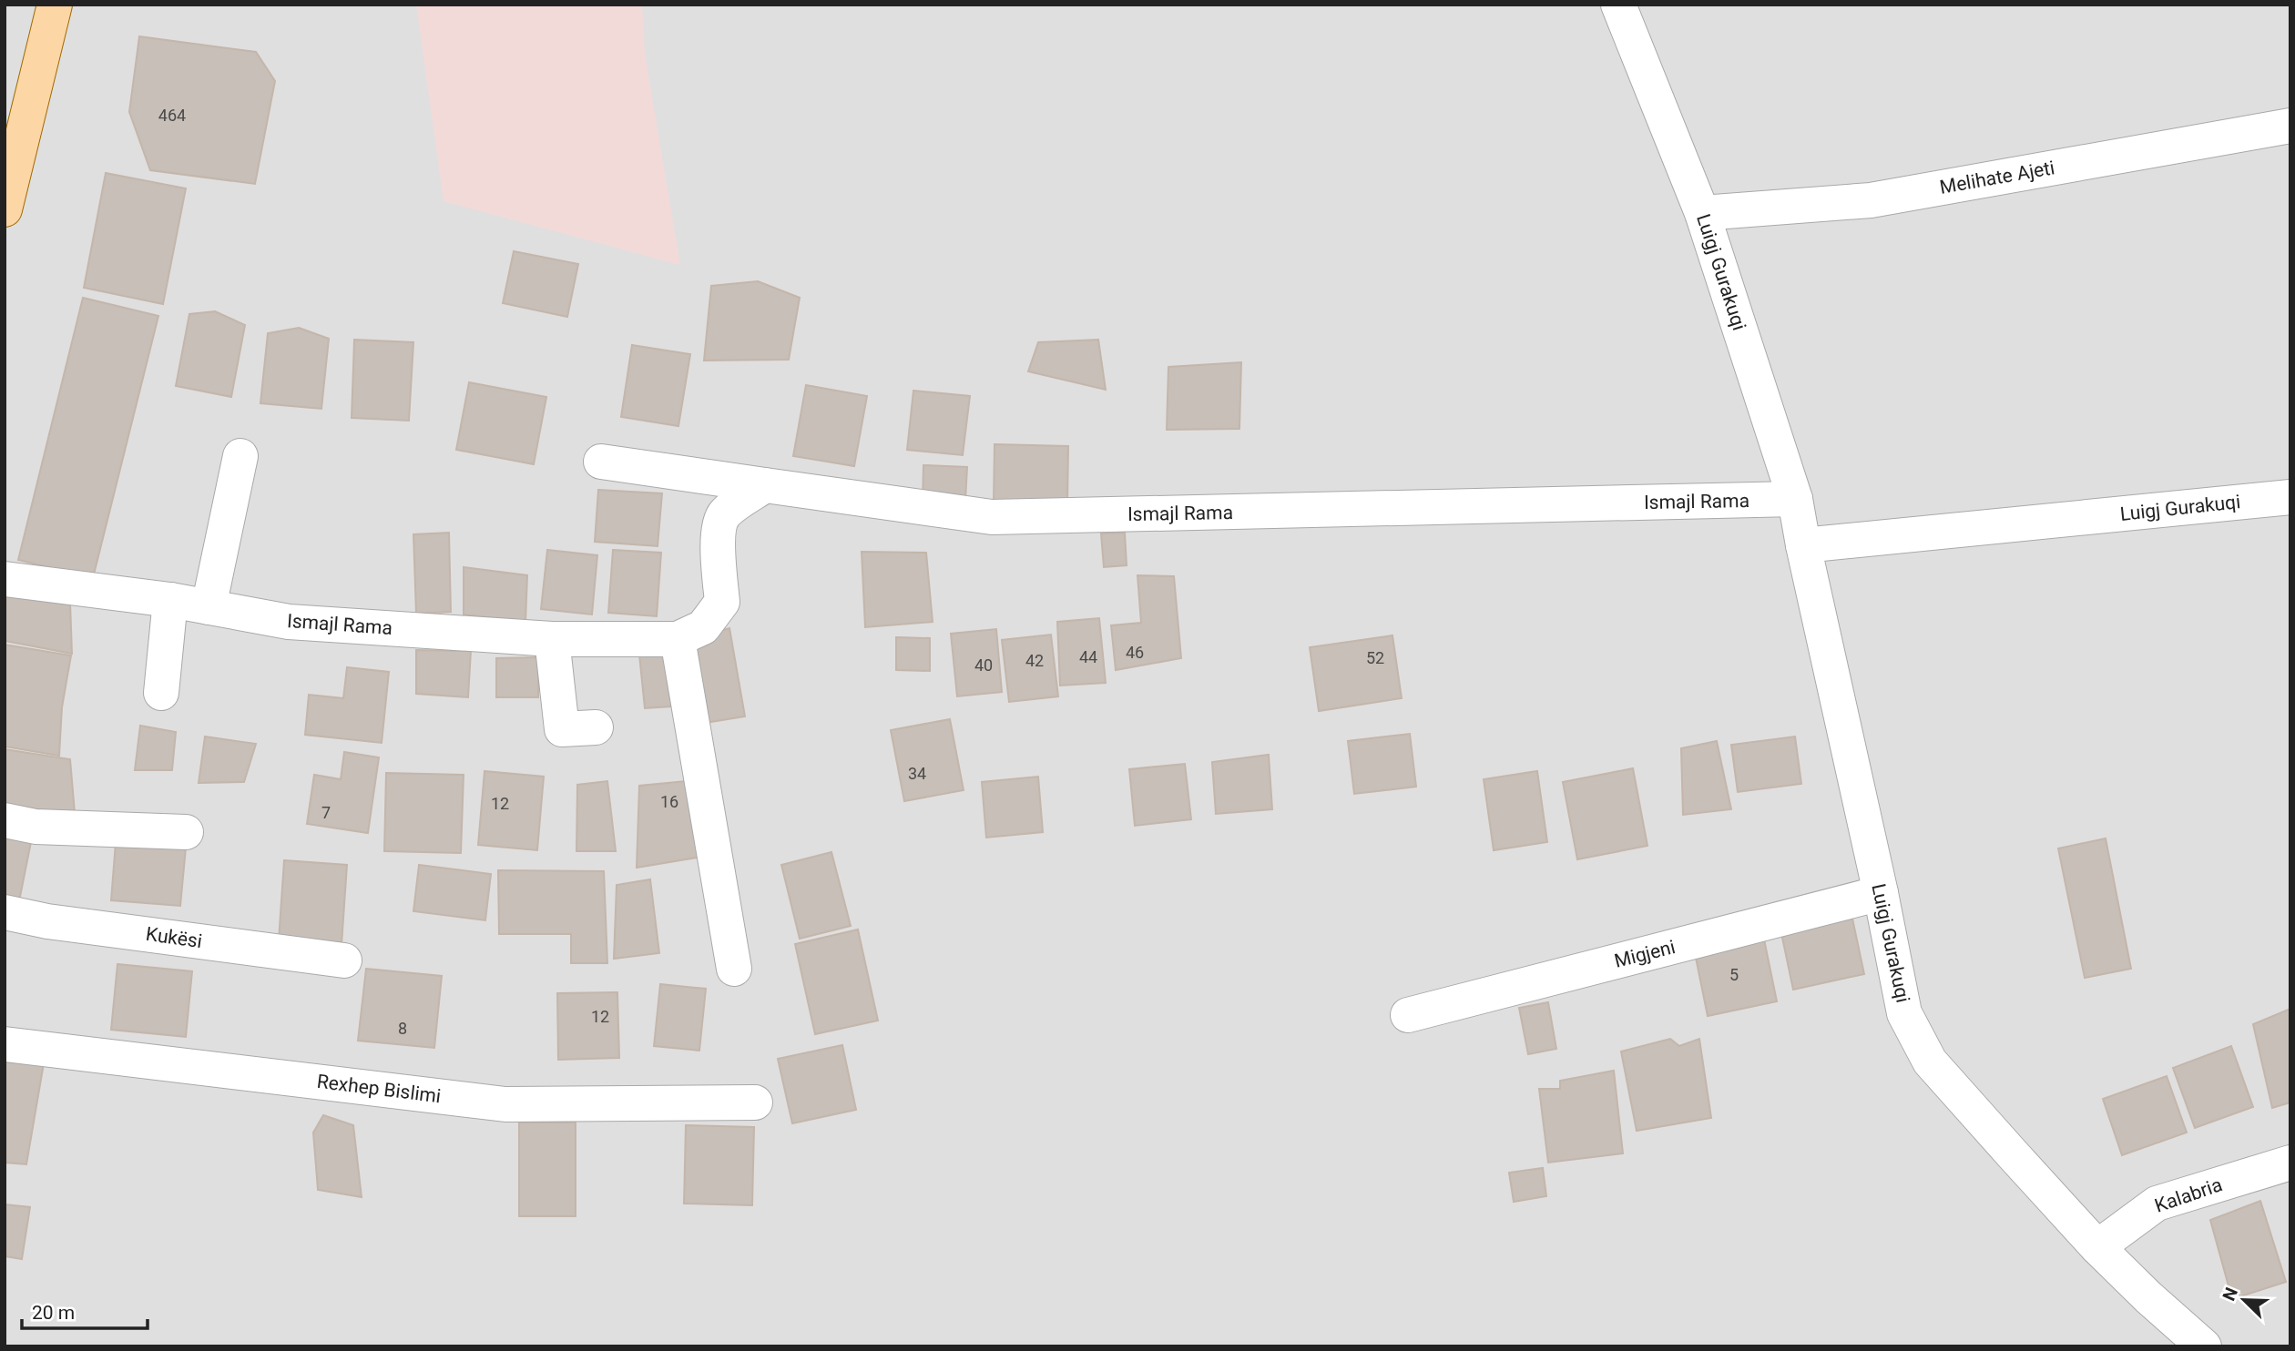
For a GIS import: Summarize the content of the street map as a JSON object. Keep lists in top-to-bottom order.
{
  "streets": {
    "street": [
      "Melihate Ajeti",
      "Luigj Gurakuqi",
      "Ismajl Rama",
      "Kukësi",
      "Migjeni",
      "Rexhep Bislimi",
      "Kalabria"
    ]
  },
  "crossings": [
    ["Melihate Ajeti", "Luigj Gurakuqi"],
    ["Luigj Gurakuqi", "Ismajl Rama"],
    ["Luigj Gurakuqi", "Migjeni"],
    ["Luigj Gurakuqi", "Kalabria"]
  ],
  "house_numbers": [
    "464",
    "46",
    "44",
    "52",
    "42",
    "40",
    "34",
    "16",
    "12",
    "7",
    "5",
    "12",
    "8"
  ],
  "scale_bar": "20 m",
  "north": "top left"
}
